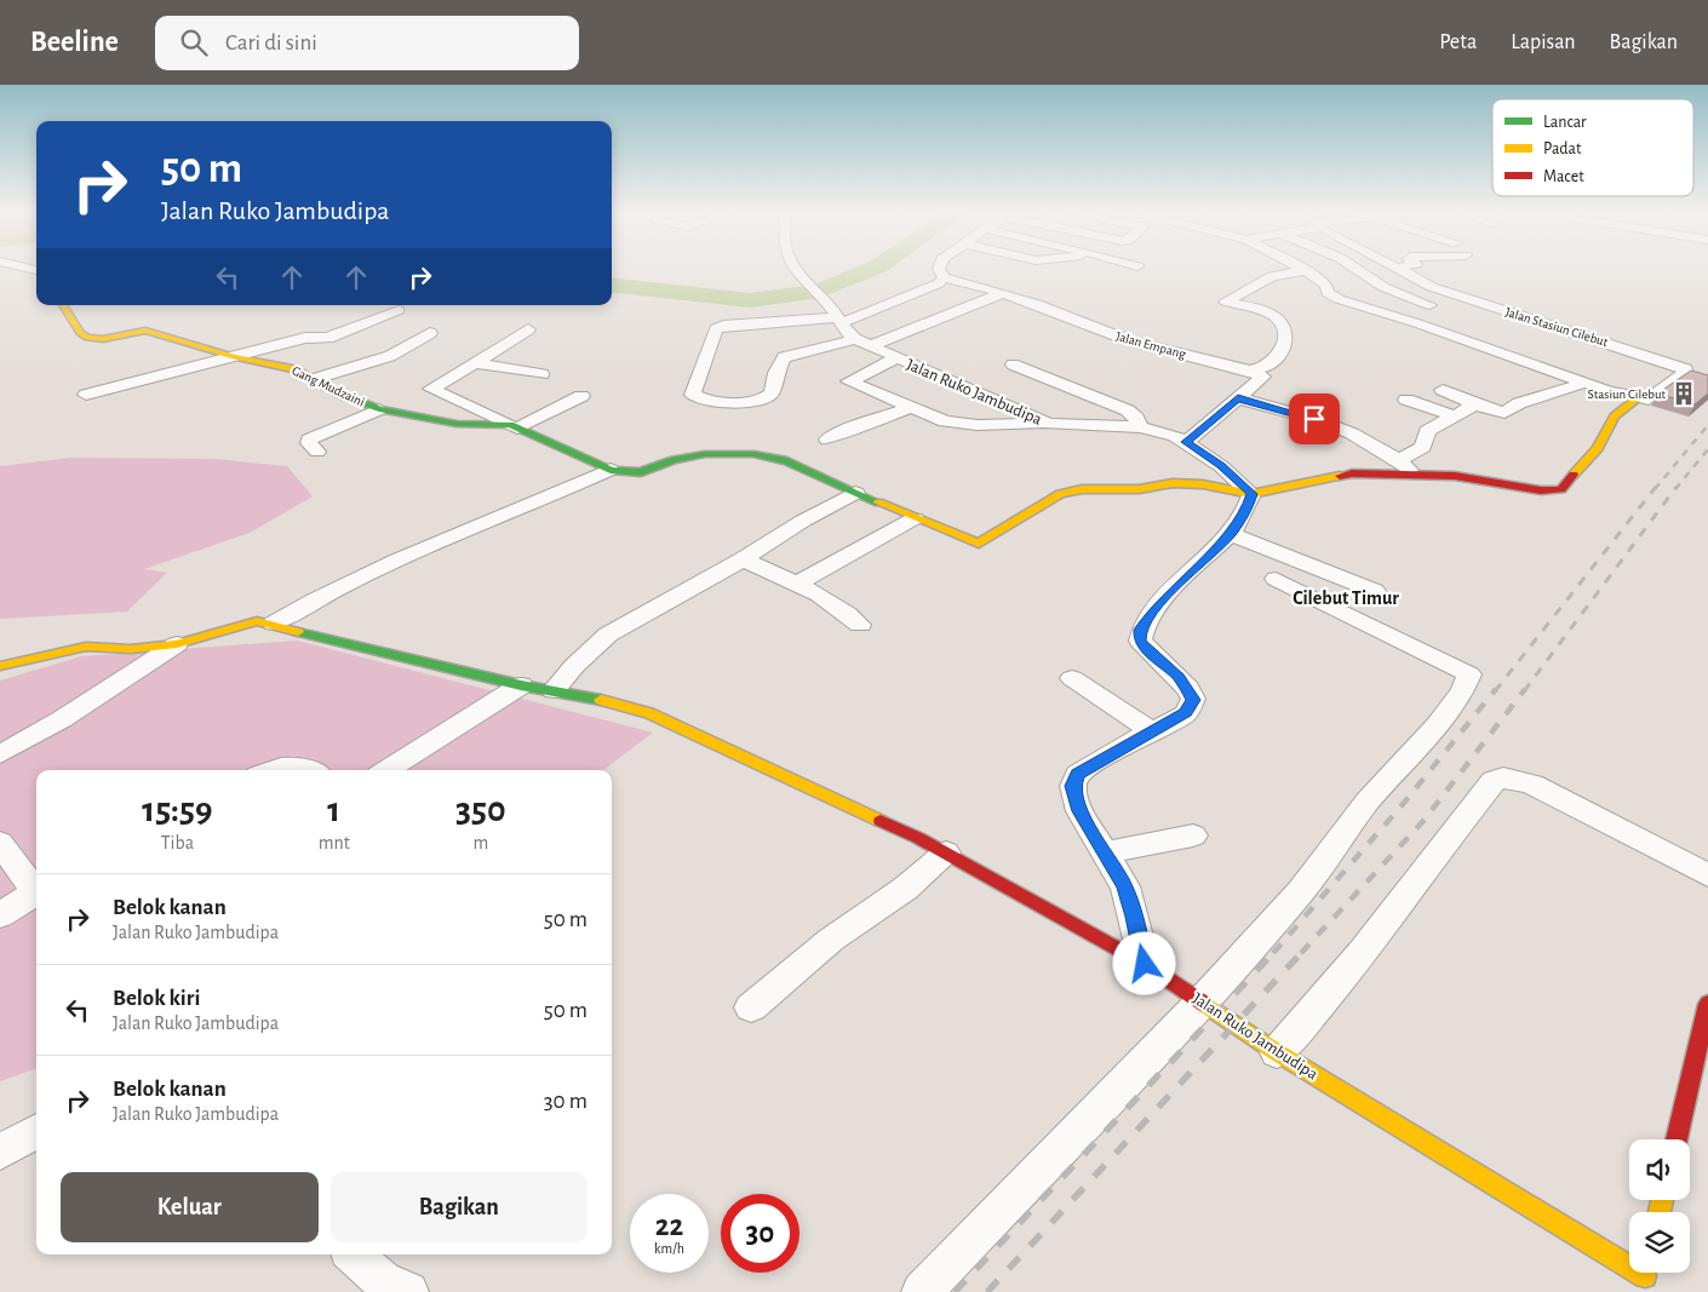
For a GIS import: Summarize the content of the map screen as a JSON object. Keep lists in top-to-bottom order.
{
  "streets": {
    "street": [
      "Jalan Stasiun Cilebut",
      "Jalan Empang",
      "Gang Mudzaini",
      "Jalan Ruko Jambudipa"
    ]
  },
  "crossings": [
    ["Gang Mudzaini", "Jalan Ruko Jambudipa"]
  ],
  "districts": ["Cilebut Timur"],
  "places": {
    "building": ["Stasiun Cilebut"]
  },
  "legend": ["Lancar", "Padat", "Macet"],
  "page": {
    "header": "Beeline",
    "search": "Cari di sini",
    "nav": ["Peta", "Lapisan", "Bagikan"],
    "turn": ["50 m", "Jalan Ruko Jambudipa"],
    "eta": [
      "15:59",
      "Tiba",
      "1",
      "mnt",
      "350",
      "m"
    ],
    "list": [
      {
        "name": "Belok kanan",
        "note": "Jalan Ruko Jambudipa",
        "value": "50 m"
      },
      {
        "name": "Belok kiri",
        "note": "Jalan Ruko Jambudipa",
        "value": "50 m"
      },
      {
        "name": "Belok kanan",
        "note": "Jalan Ruko Jambudipa",
        "value": "30 m"
      }
    ],
    "buttons": ["Keluar", "Bagikan"],
    "speed": "22 km/h",
    "limit": "30"
  }
}
